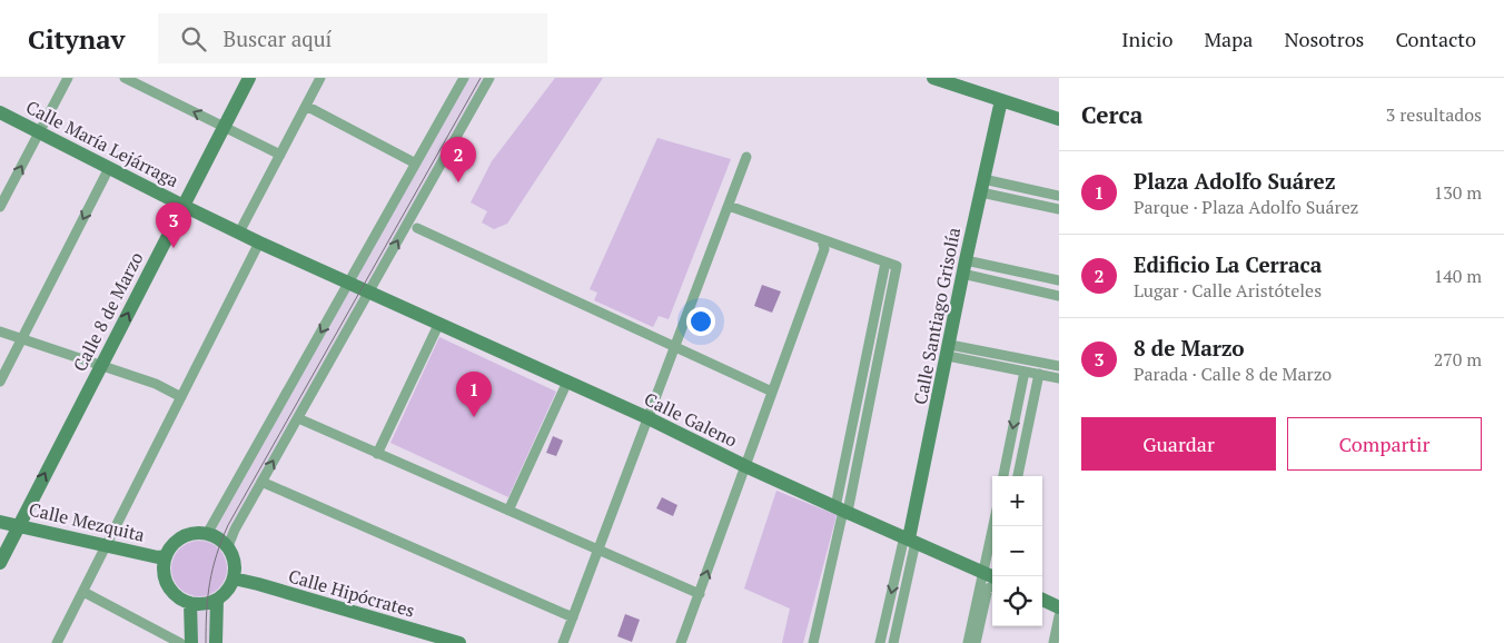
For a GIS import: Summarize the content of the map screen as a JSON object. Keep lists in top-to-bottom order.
{
  "streets": {
    "street": [
      "Calle María Lejárraga",
      "Calle 8 de Marzo",
      "Calle Santiago Grisolía",
      "Calle Galeno",
      "Calle Mezquita",
      "Calle Hipócrates"
    ]
  },
  "crossings": [
    ["Calle María Lejárraga", "Calle 8 de Marzo"],
    ["Calle María Lejárraga", "Calle Galeno"],
    ["Calle 8 de Marzo", "Calle Mezquita"],
    ["Calle Santiago Grisolía", "Calle Galeno"],
    ["Calle Mezquita", "Calle Hipócrates"]
  ],
  "page": {
    "header": "Citynav",
    "search": "Buscar aquí",
    "nav": [
      "Inicio",
      "Mapa",
      "Nosotros",
      "Contacto"
    ],
    "heading": ["Cerca", "3 resultados"],
    "pins": ["2", "3", "1"],
    "list": [
      {
        "mark": "1",
        "name": "Plaza Adolfo Suárez",
        "note": "Parque · Plaza Adolfo Suárez",
        "value": "130 m"
      },
      {
        "mark": "2",
        "name": "Edificio La Cerraca",
        "note": "Lugar · Calle Aristóteles",
        "value": "140 m"
      },
      {
        "mark": "3",
        "name": "8 de Marzo",
        "note": "Parada · Calle 8 de Marzo",
        "value": "270 m"
      }
    ],
    "buttons": ["Guardar", "Compartir"],
    "map_buttons": ["+", "−"]
  }
}
